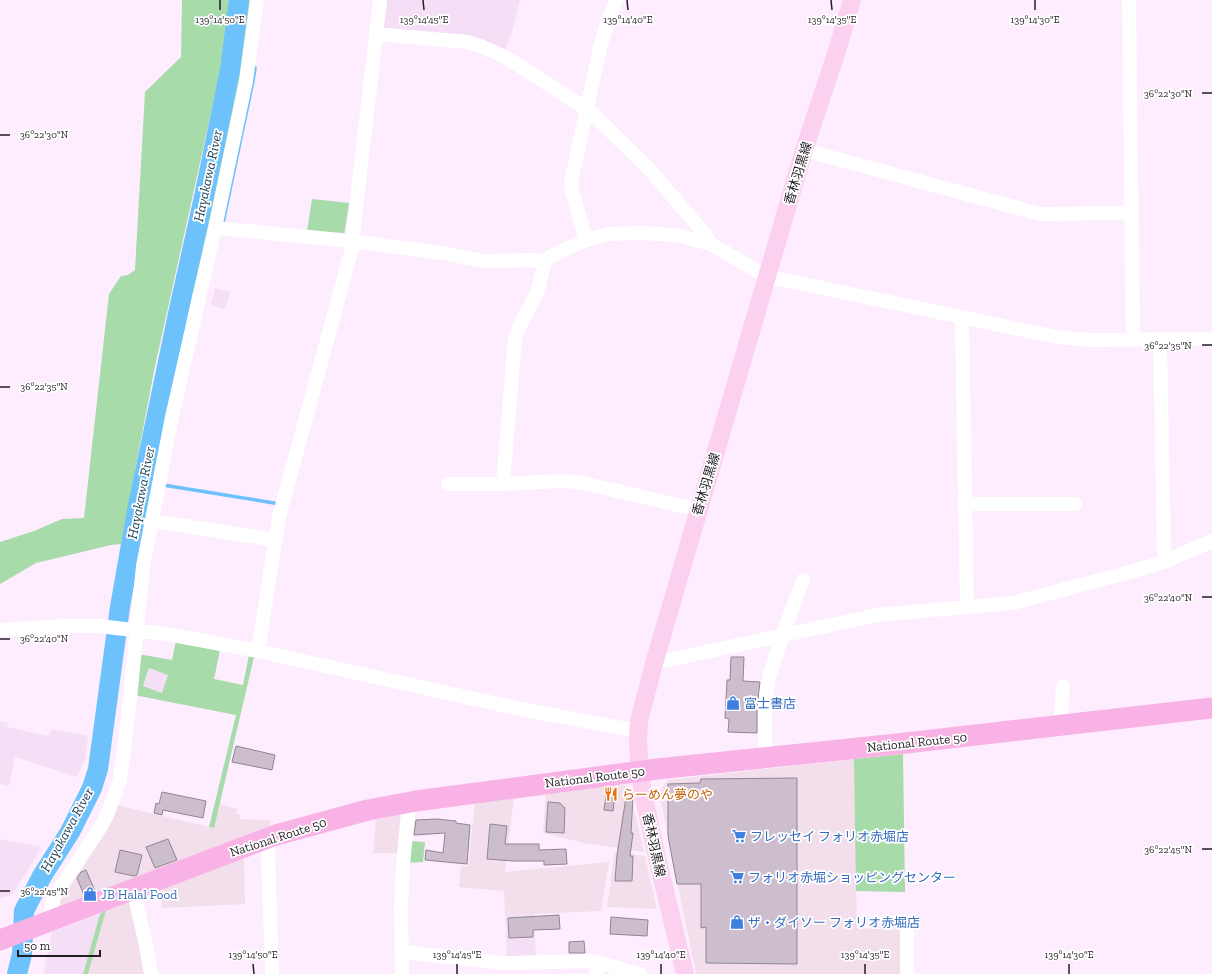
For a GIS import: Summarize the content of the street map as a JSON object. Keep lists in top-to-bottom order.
{
  "streets": {
    "highway": ["National Route 50"],
    "main road": ["香林羽黒線"]
  },
  "crossings": [
    ["香林羽黒線", "National Route 50"]
  ],
  "water": ["Hayakawa River"],
  "places": {
    "shop": ["富士書店", "JB Halal Food", "ザ・ダイソー フォリオ赤堀店"],
    "restaurant": ["らーめん夢のや"],
    "supermarket": ["フレッセイ フォリオ赤堀店", "フォリオ赤堀ショッピングセンター"]
  },
  "scale_bar": "50 m",
  "coordinates": [
    "139°14'50\"E",
    "139°14'45\"E",
    "139°14'40\"E",
    "139°14'35\"E",
    "139°14'30\"E",
    "36°22'30\"N",
    "36°22'35\"N",
    "36°22'40\"N",
    "36°22'45\"N"
  ]
}
